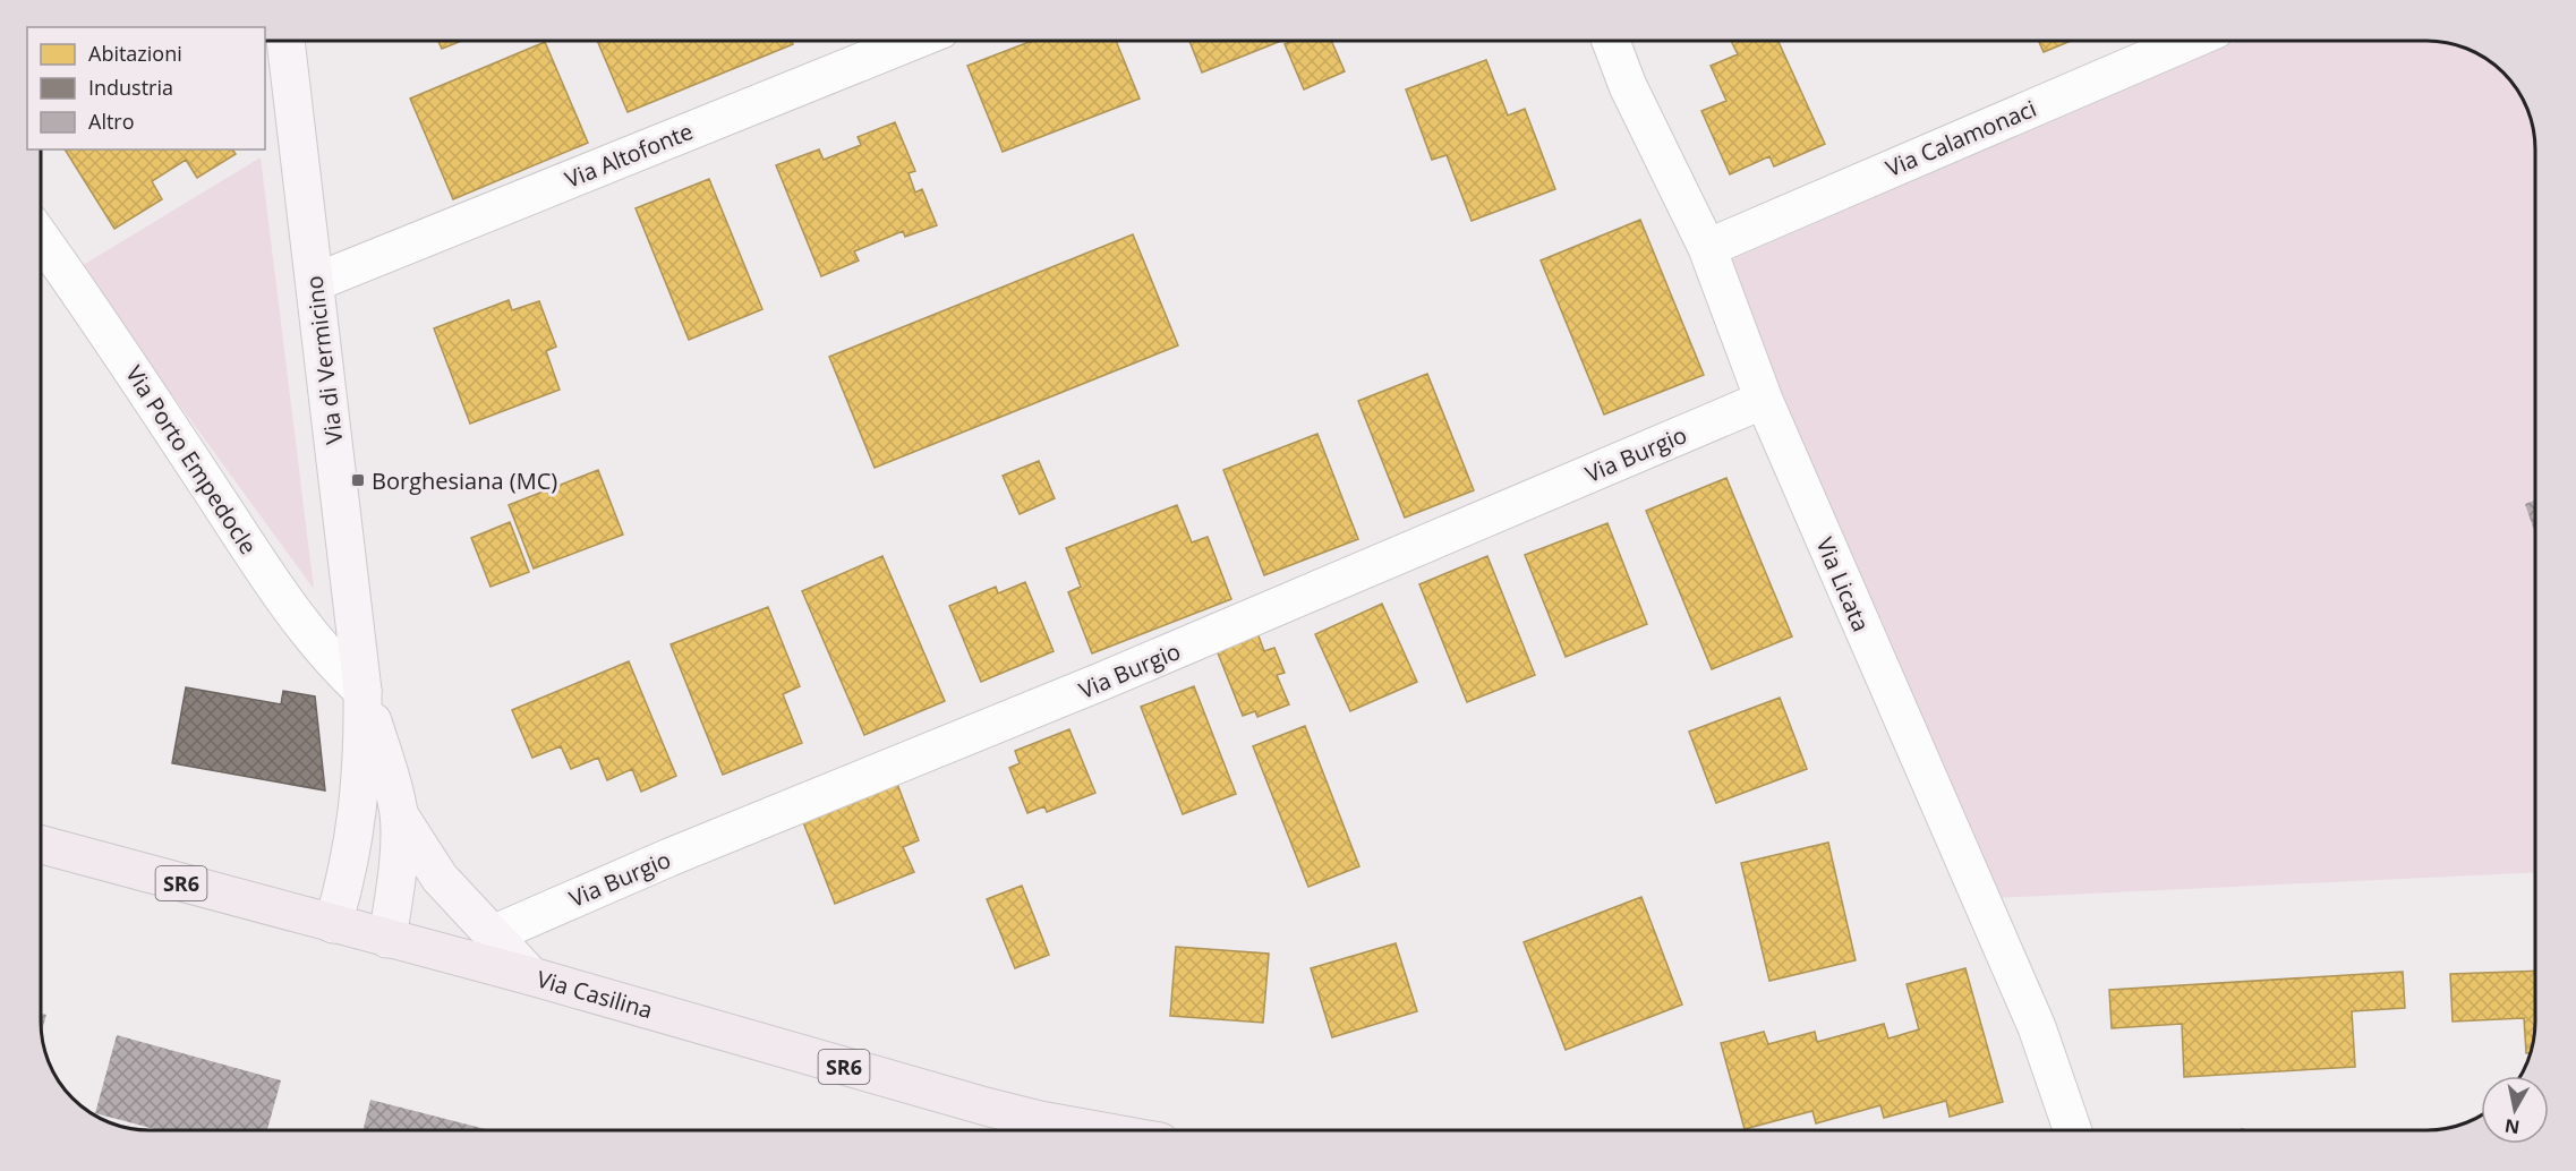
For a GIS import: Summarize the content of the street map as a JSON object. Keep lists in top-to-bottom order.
{
  "streets": {
    "main road": ["Via di Vermicino", "SR6", "Via Casilina"],
    "street": [
      "Via Calamonaci",
      "Via Altofonte",
      "Via Burgio",
      "Via Porto Empedocle",
      "Via Licata"
    ]
  },
  "crossings": [
    ["Via Calamonaci", "Via Licata"],
    ["Via Altofonte", "Via di Vermicino"],
    ["Via di Vermicino", "Via Burgio"],
    ["Via di Vermicino", "Via Porto Empedocle"],
    ["Via di Vermicino", "Via Casilina"],
    ["Via Burgio", "Via Licata"]
  ],
  "places": {
    "transit": ["Borghesiana (MC)"]
  },
  "legend": ["Abitazioni", "Industria", "Altro"],
  "north": "bottom"
}
